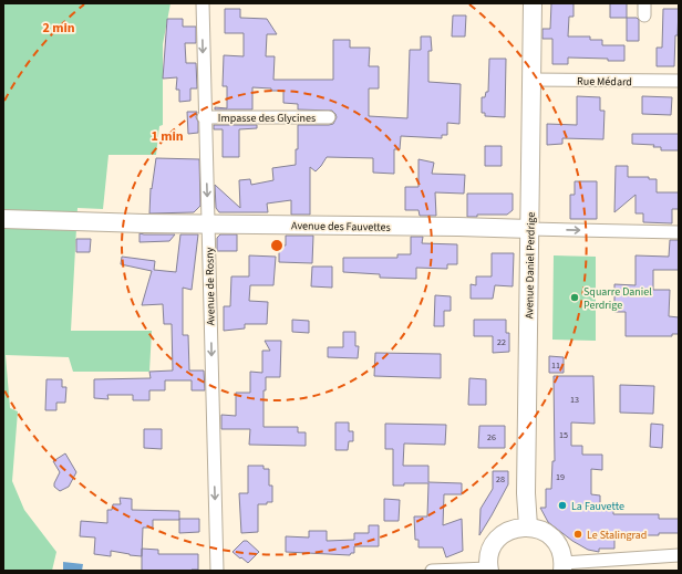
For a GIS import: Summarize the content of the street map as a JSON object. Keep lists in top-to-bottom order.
{
  "streets": {
    "street": [
      "Rue Médard",
      "Impasse des Glycines",
      "Avenue des Fauvettes",
      "Avenue Daniel Perdrige",
      "Avenue de Rosny"
    ]
  },
  "crossings": [
    ["Rue Médard", "Avenue Daniel Perdrige"],
    ["Impasse des Glycines", "Avenue de Rosny"],
    ["Avenue des Fauvettes", "Avenue Daniel Perdrige"],
    ["Avenue des Fauvettes", "Avenue de Rosny"]
  ],
  "one_way": ["Avenue de Rosny"],
  "places": ["Squarre Daniel Perdrige", "La Fauvette", "Le Stalingrad"],
  "house_numbers": [
    "22",
    "11",
    "13",
    "15",
    "26",
    "19",
    "28"
  ],
  "rings": ["2 min", "1 min"]
}
